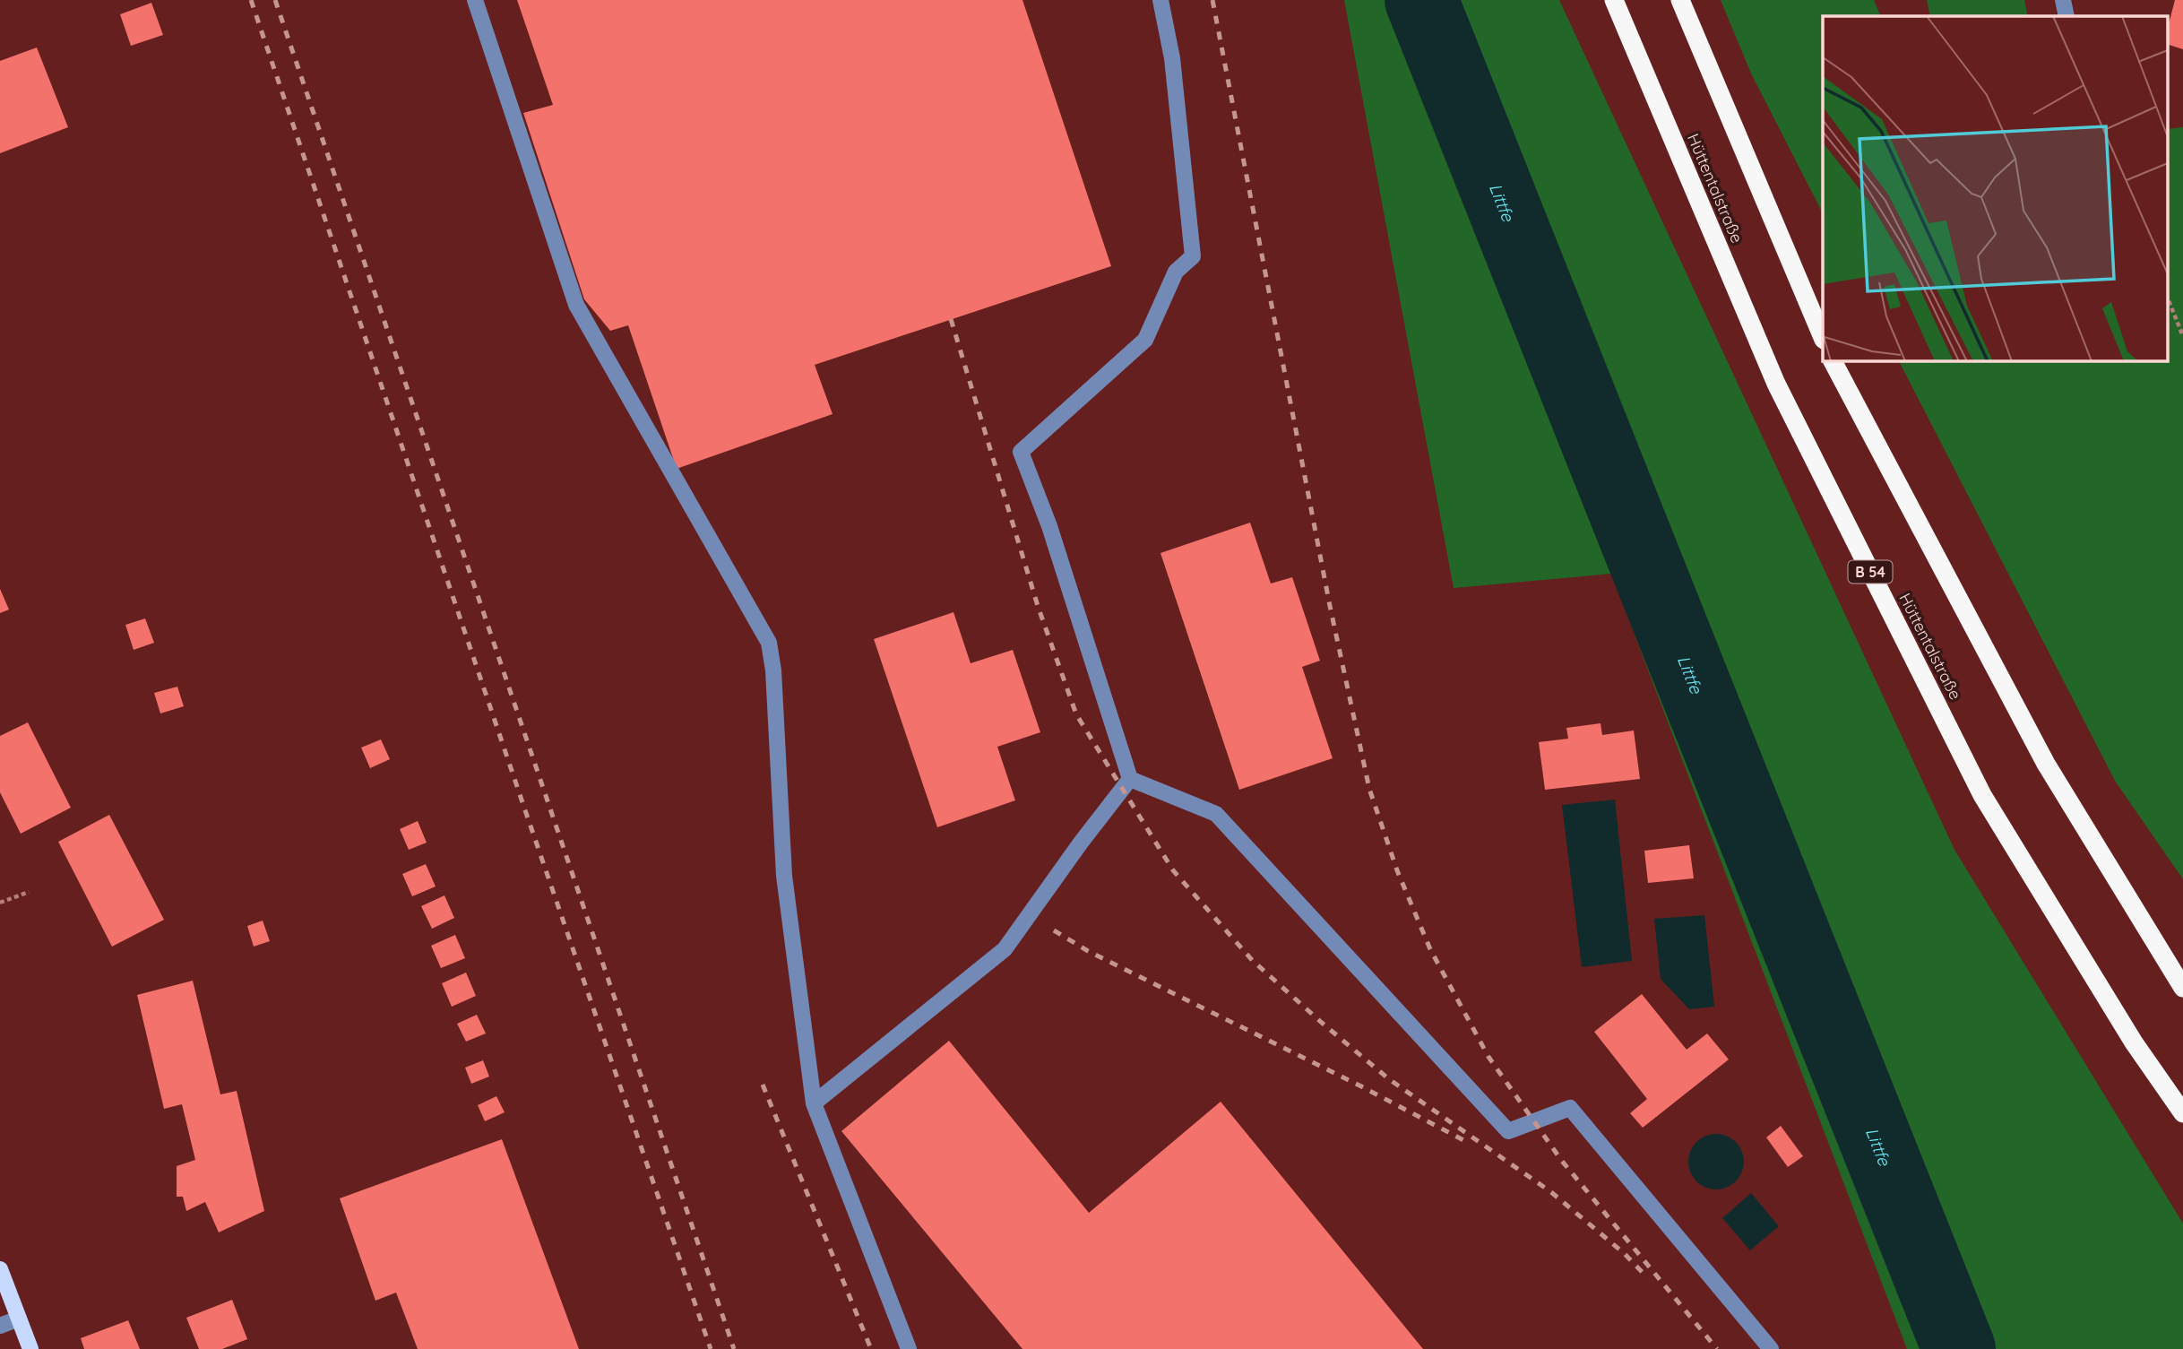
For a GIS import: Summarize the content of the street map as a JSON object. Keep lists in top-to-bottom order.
{
  "streets": {
    "highway": ["Hüttentalstraße", "B 54"]
  },
  "water": ["Littfe"]
}
